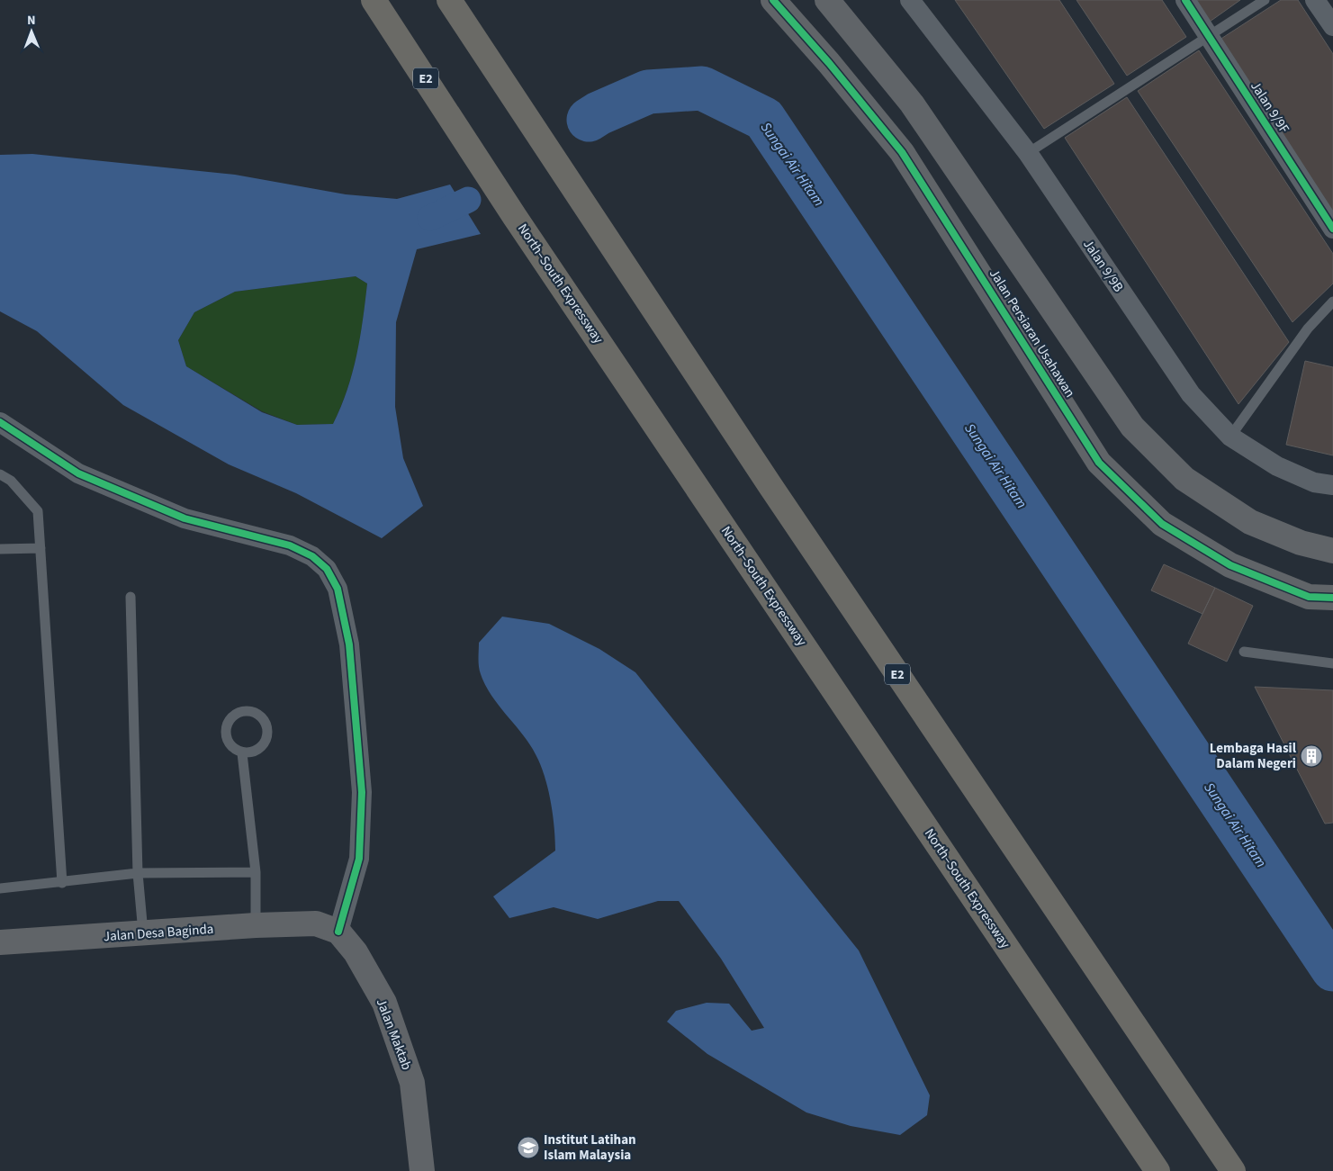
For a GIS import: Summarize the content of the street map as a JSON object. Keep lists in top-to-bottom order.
{
  "streets": {
    "highway": ["E2", "North–South Expressway"],
    "street": [
      "Jalan 9/9F",
      "Jalan 9/9B",
      "Jalan Persiaran Usahawan",
      "Jalan Desa Baginda",
      "Jalan Maktab"
    ]
  },
  "crossings": [
    ["Jalan Desa Baginda", "Jalan Maktab"]
  ],
  "water": ["Sungai Air Hitam"],
  "places": {
    "building": ["Lembaga Hasil Dalam Negeri"],
    "school or university": ["Institut Latihan Islam Malaysia"]
  },
  "north": "top"
}
